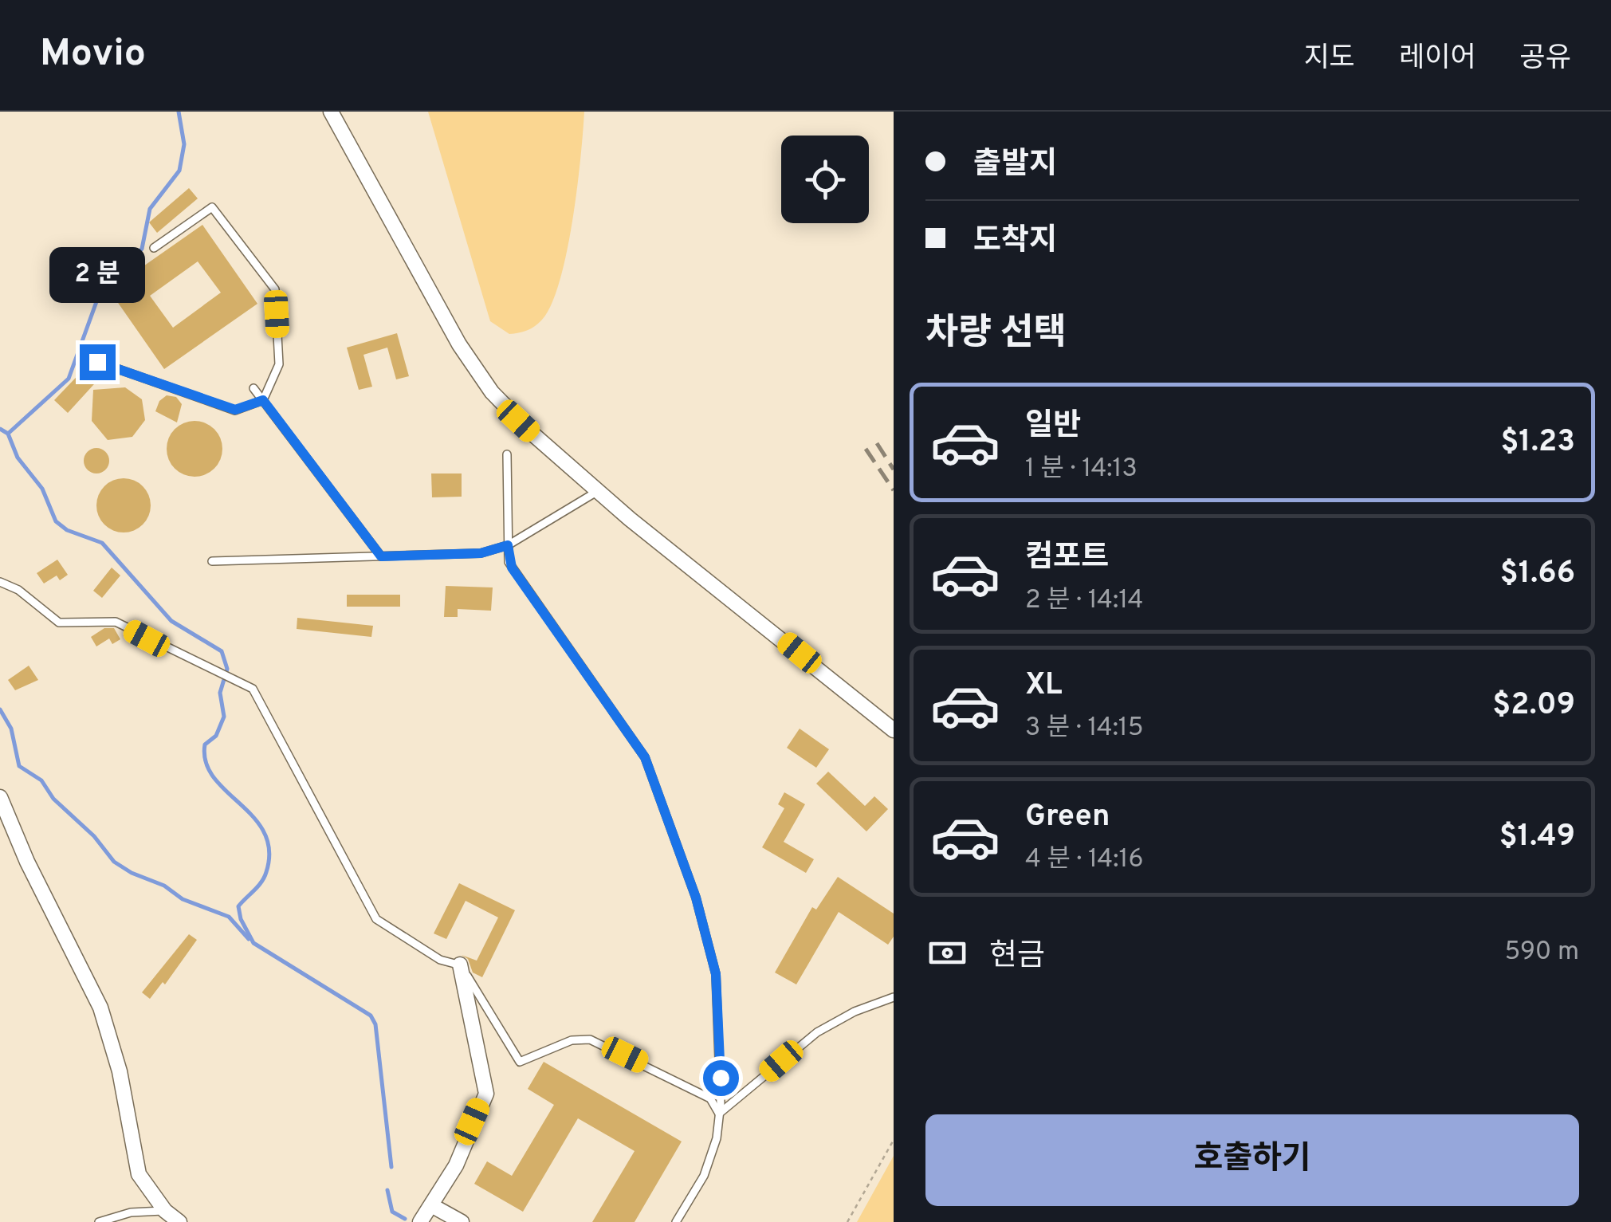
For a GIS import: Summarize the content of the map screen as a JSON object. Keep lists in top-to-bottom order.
{
  "page": {
    "header": "Movio",
    "nav": ["지도", "레이어", "공유"],
    "banner": ["출발지", "도착지"],
    "bubble": "2 분",
    "heading": "차량 선택",
    "list": [
      {
        "name": "일반",
        "note": "1 분 · 14:13",
        "value": "$1.23"
      },
      {
        "name": "컴포트",
        "note": "2 분 · 14:14",
        "value": "$1.66"
      },
      {
        "name": "XL",
        "note": "3 분 · 14:15",
        "value": "$2.09"
      },
      {
        "name": "Green",
        "note": "4 분 · 14:16",
        "value": "$1.49"
      }
    ],
    "pay": ["현금", "590 m"],
    "buttons": "호출하기"
  }
}
